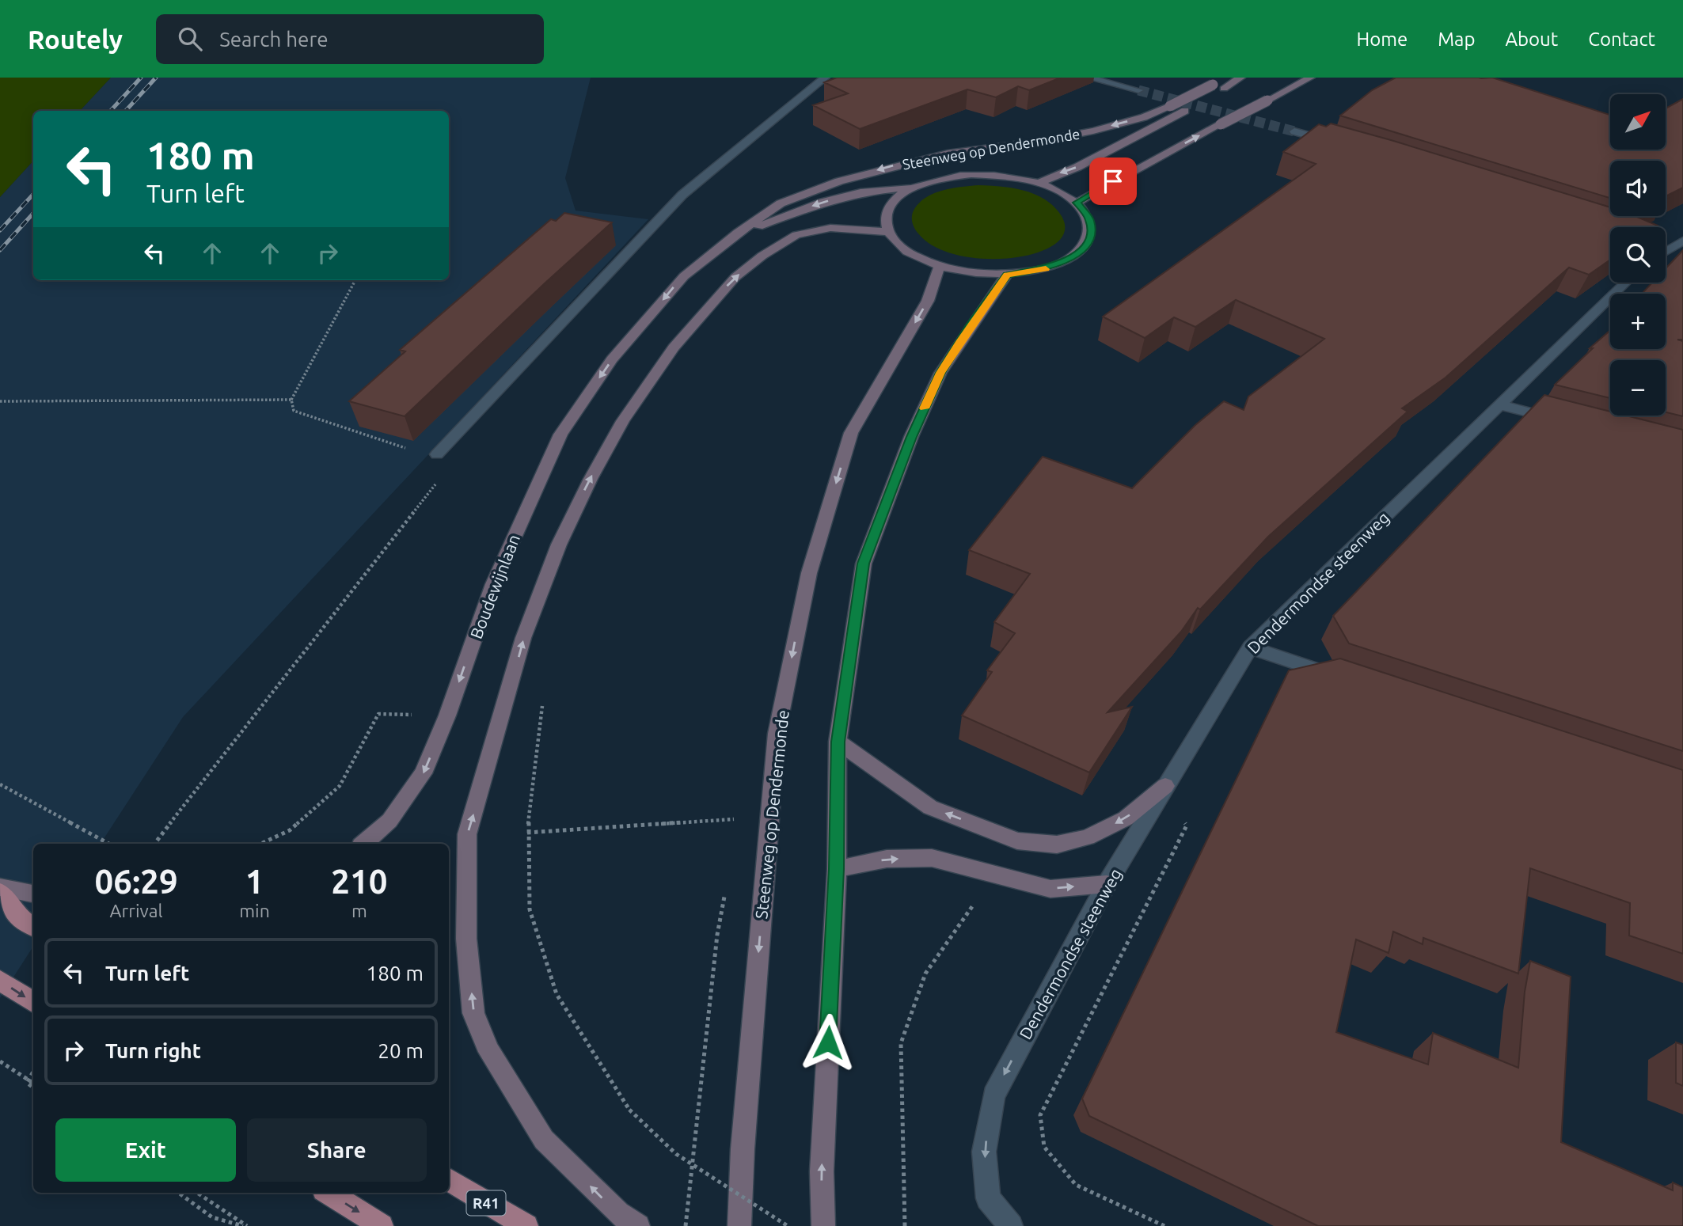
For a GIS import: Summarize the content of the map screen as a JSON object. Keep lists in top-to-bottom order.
{
  "streets": {
    "main road": ["Steenweg op Dendermonde", "Boudewijnlaan", "R41"],
    "street": ["Dendermondse steenweg"]
  },
  "crossings": [
    ["Steenweg op Dendermonde", "Boudewijnlaan"]
  ],
  "north": "top right",
  "page": {
    "header": "Routely",
    "search": "Search here",
    "nav": [
      "Home",
      "Map",
      "About",
      "Contact"
    ],
    "map_buttons": ["+", "−"],
    "turn": ["180 m", "Turn left"],
    "eta": [
      "06:29",
      "Arrival",
      "1",
      "min",
      "210",
      "m"
    ],
    "list": [
      {
        "name": "Turn left",
        "value": "180 m"
      },
      {
        "name": "Turn right",
        "value": "20 m"
      }
    ],
    "buttons": ["Exit", "Share"]
  }
}
